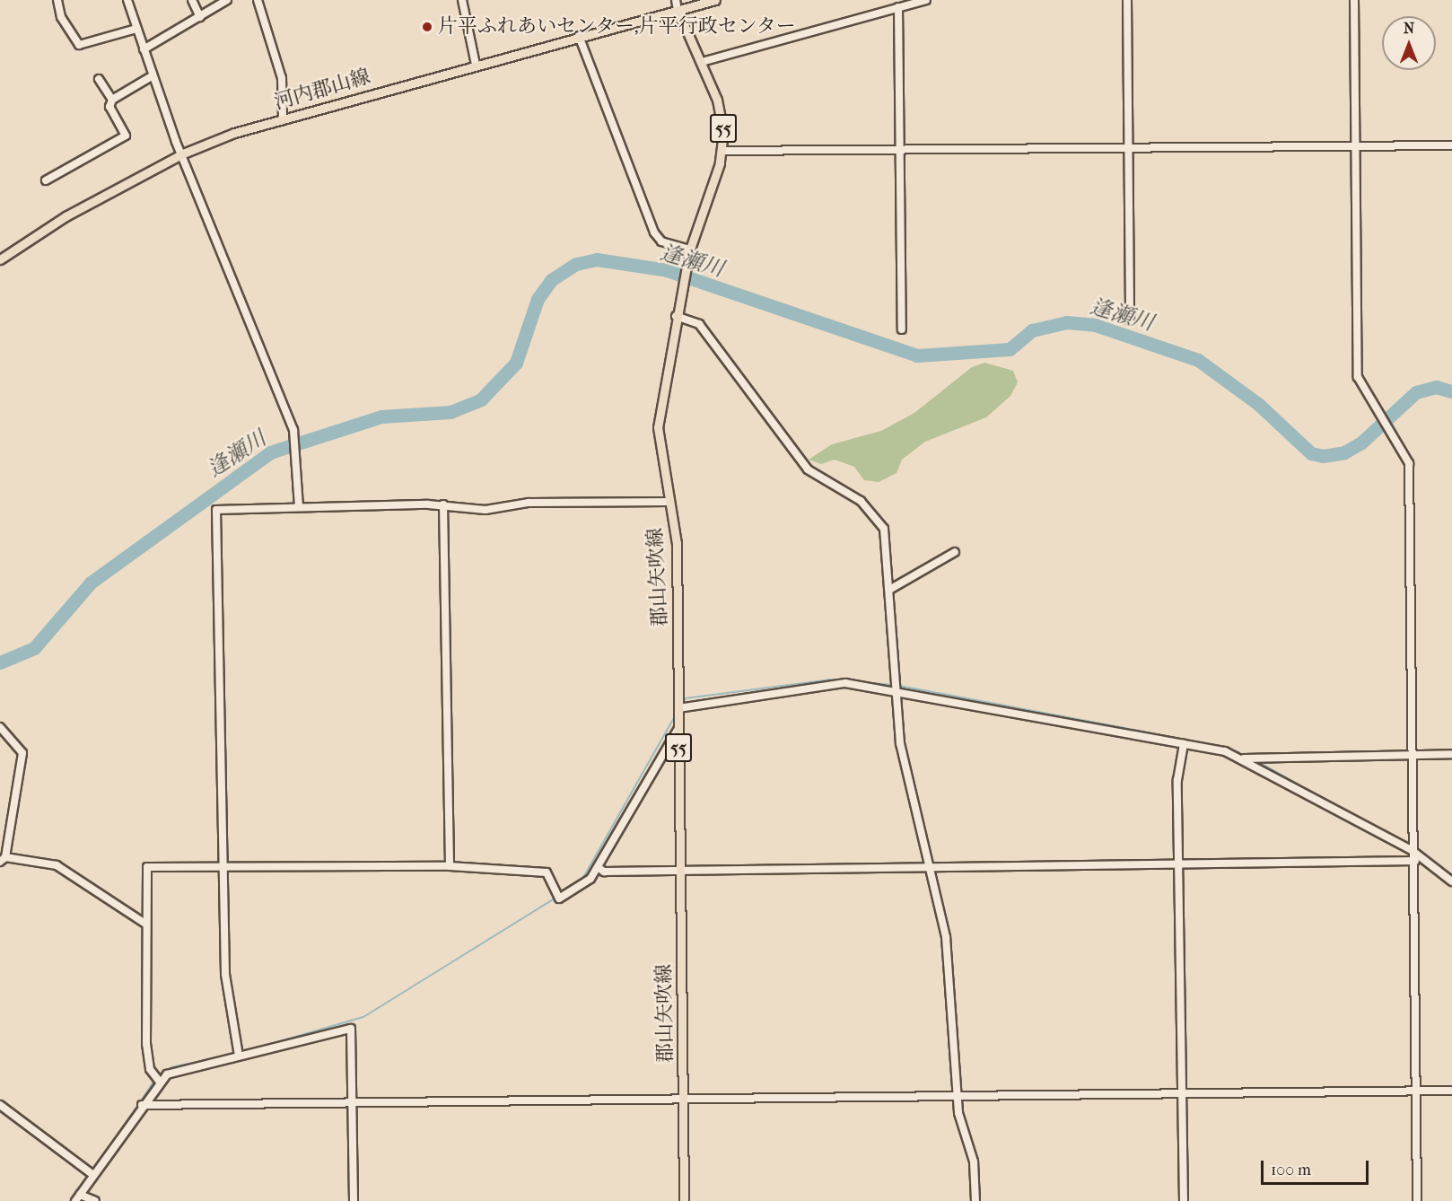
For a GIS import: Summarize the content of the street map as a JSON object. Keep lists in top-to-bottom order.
{
  "streets": {
    "main road": ["河内郡山線", "55", "郡山矢吹線"]
  },
  "crossings": [
    ["河内郡山線", "郡山矢吹線"]
  ],
  "water": ["逢瀬川"],
  "places": ["片平ふれあいセンター,片平行政センター"],
  "scale_bar": "100 m",
  "north": "top"
}
